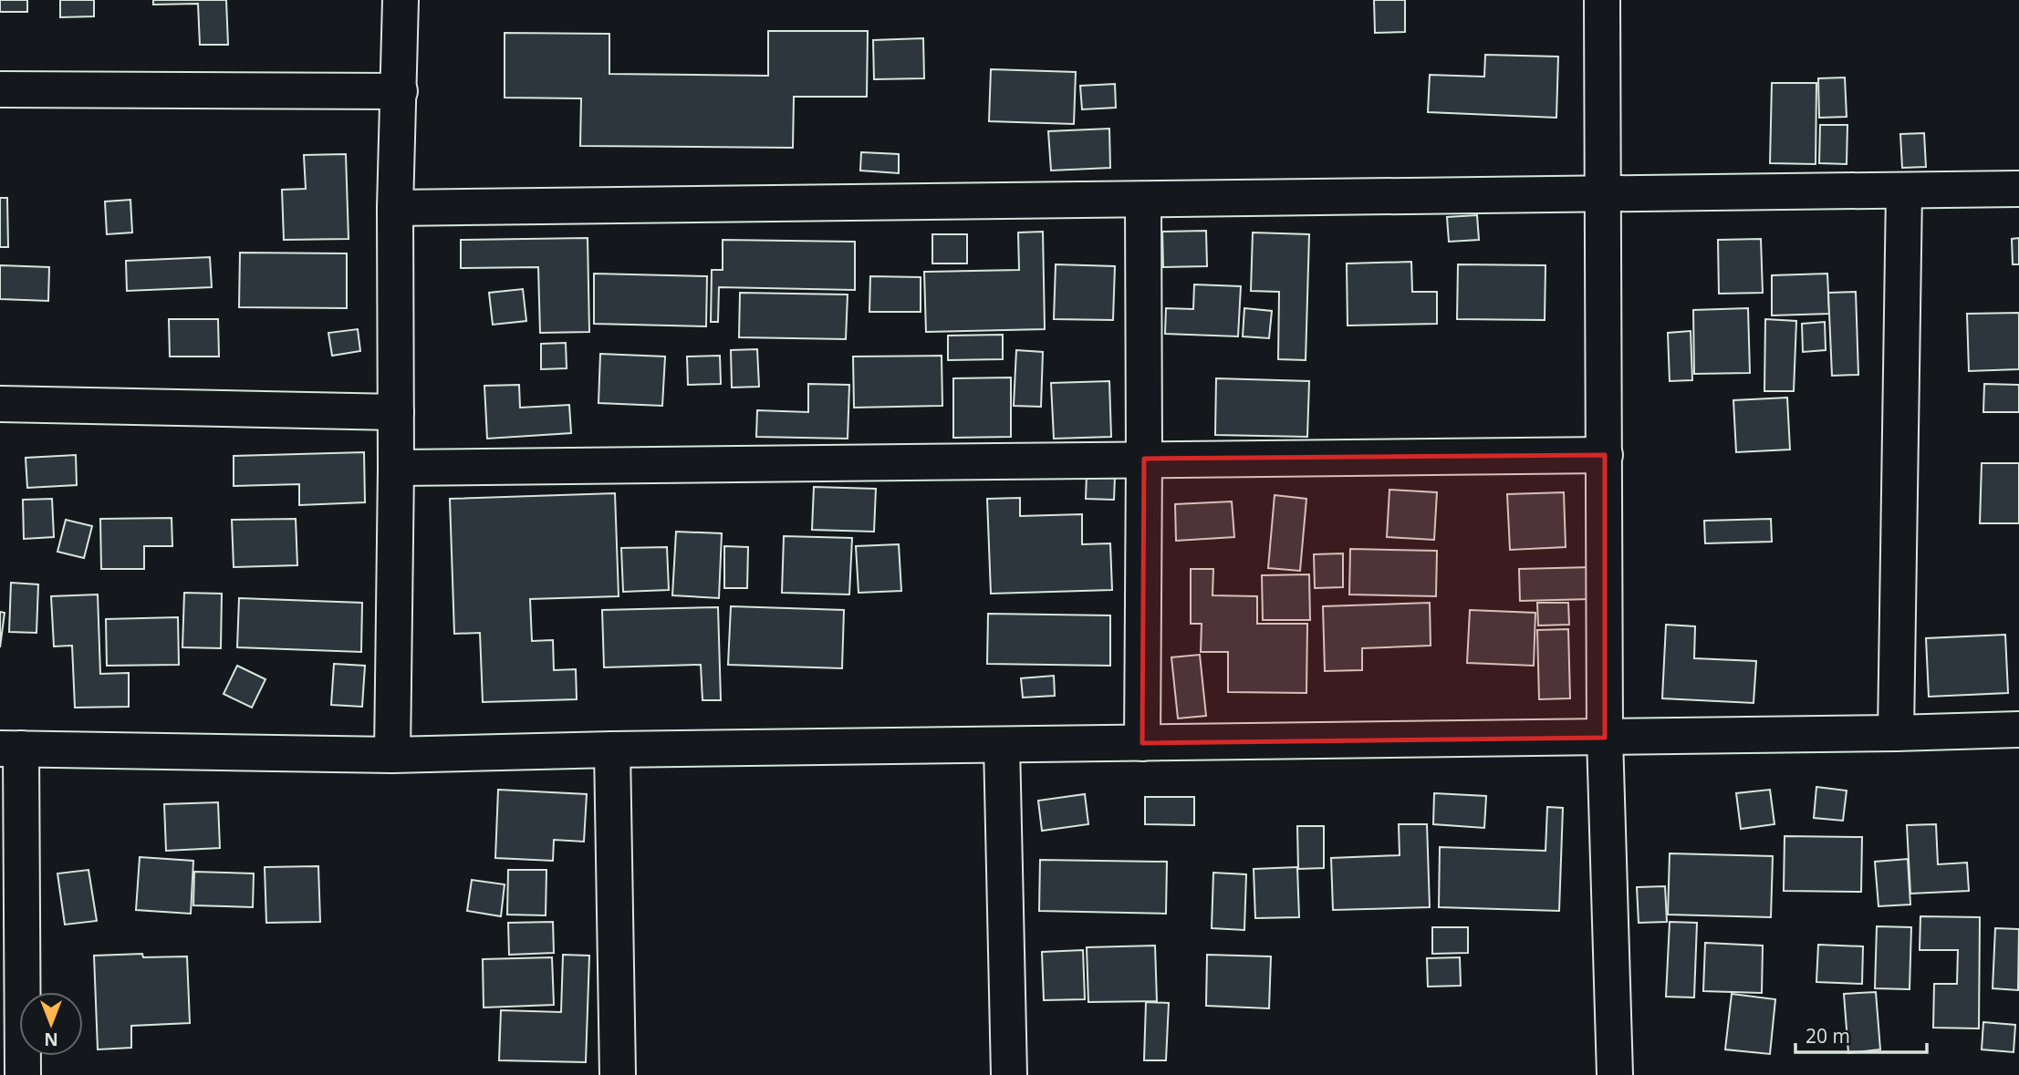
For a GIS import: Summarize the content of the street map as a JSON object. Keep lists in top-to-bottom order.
{
  "scale_bar": "20 m",
  "north": "bottom"
}
